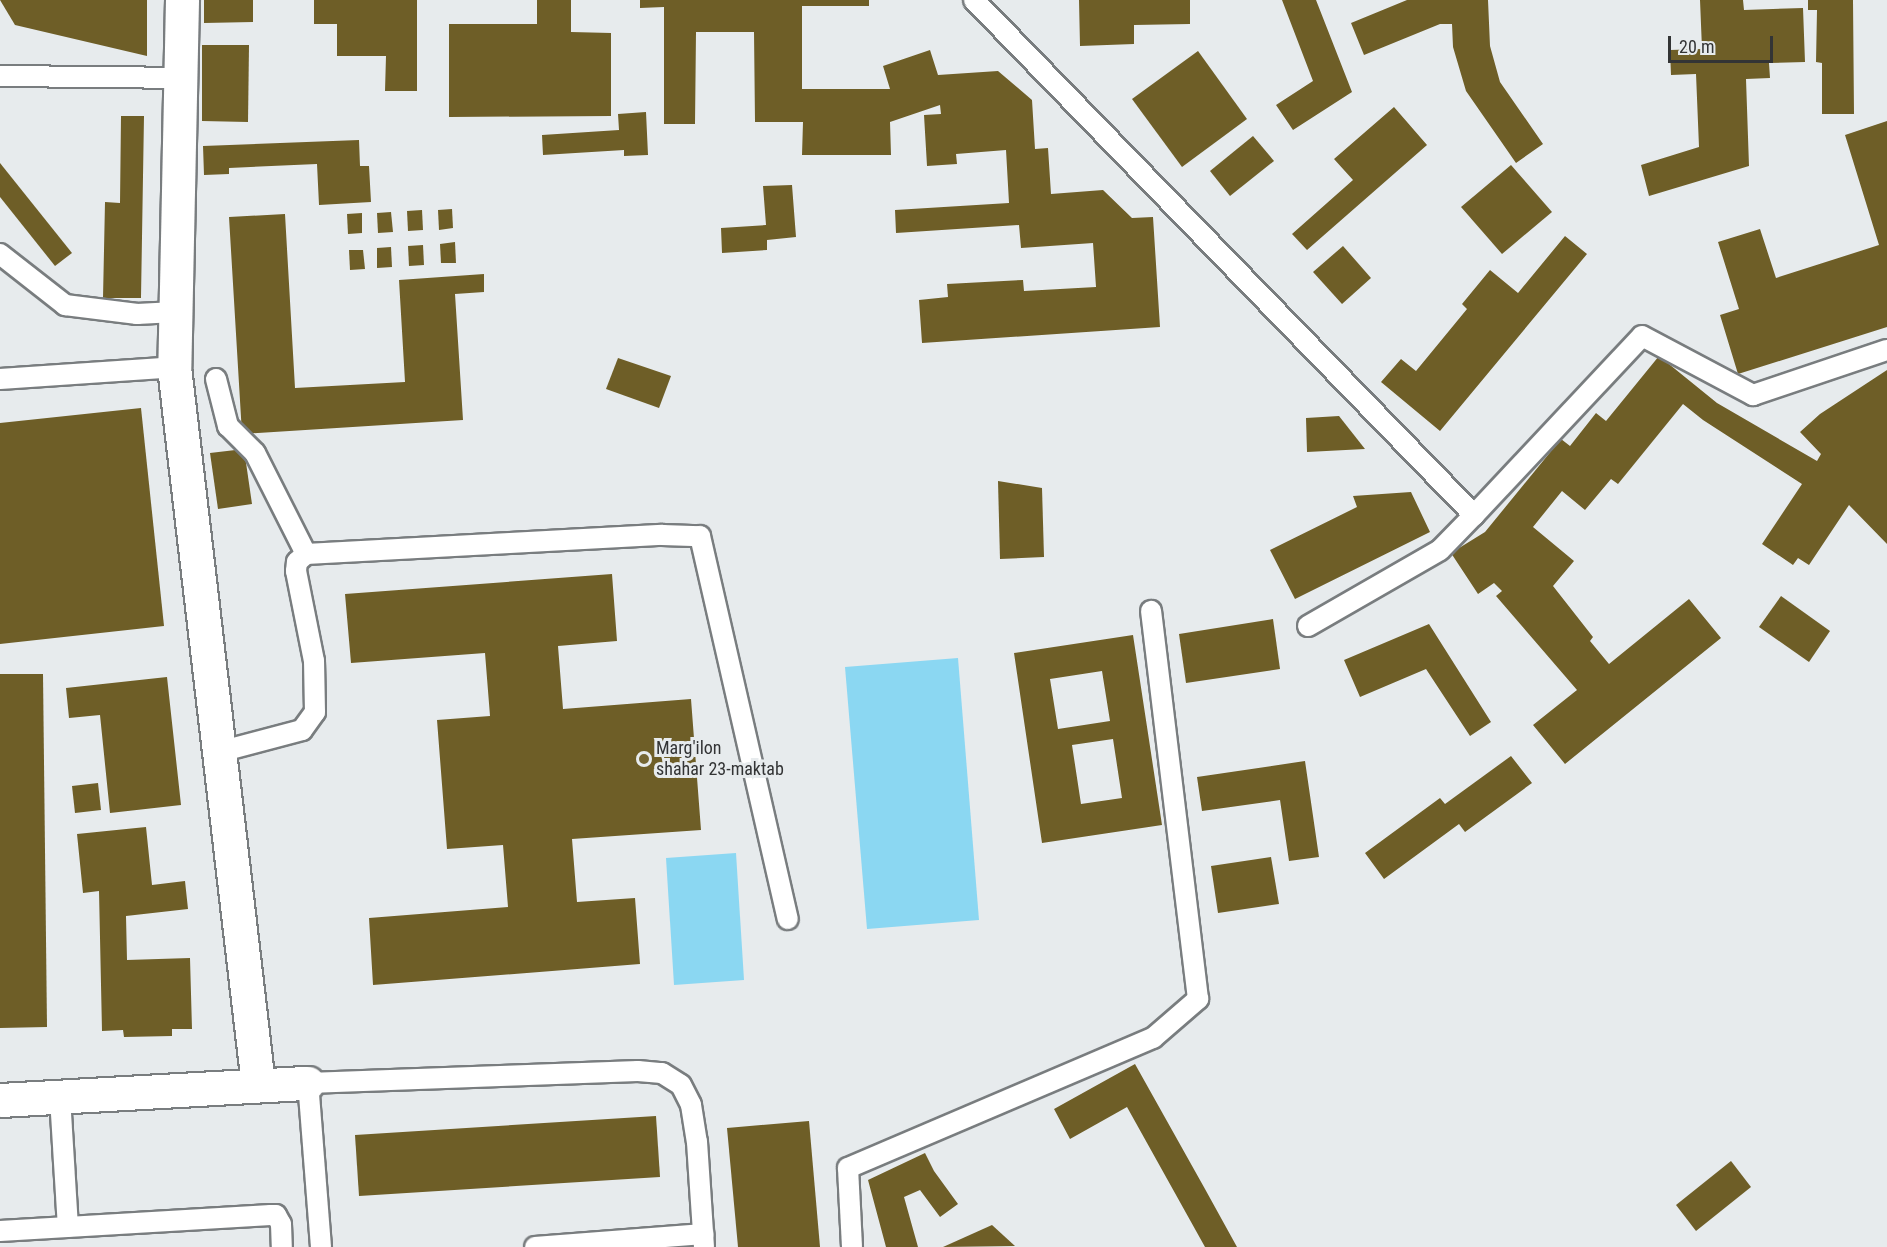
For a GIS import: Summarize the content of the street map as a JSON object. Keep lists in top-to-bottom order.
{
  "places": ["Marg'ilon shahar 23-maktab"],
  "scale_bar": "20 m"
}
